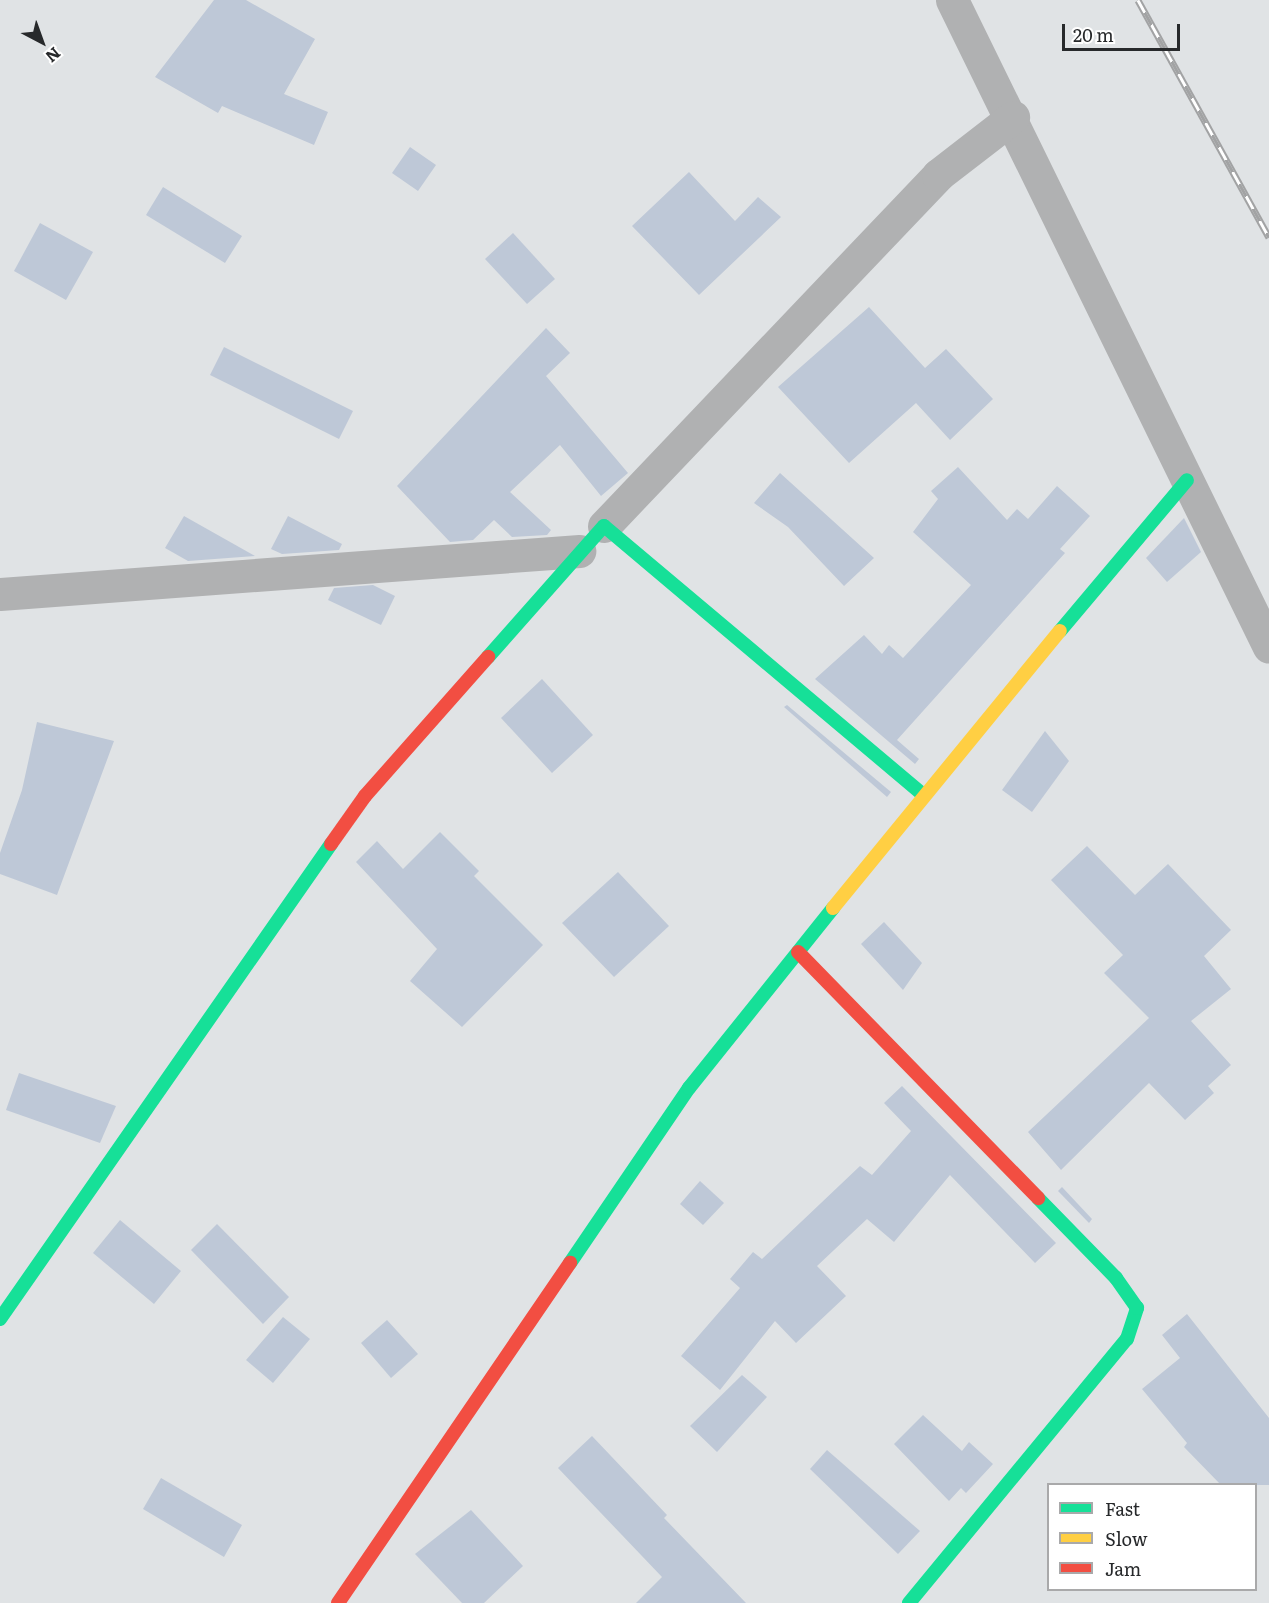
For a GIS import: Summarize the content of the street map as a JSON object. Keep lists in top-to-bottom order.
{
  "legend": ["Fast", "Slow", "Jam"],
  "scale_bar": "20 m",
  "north": "bottom right"
}
